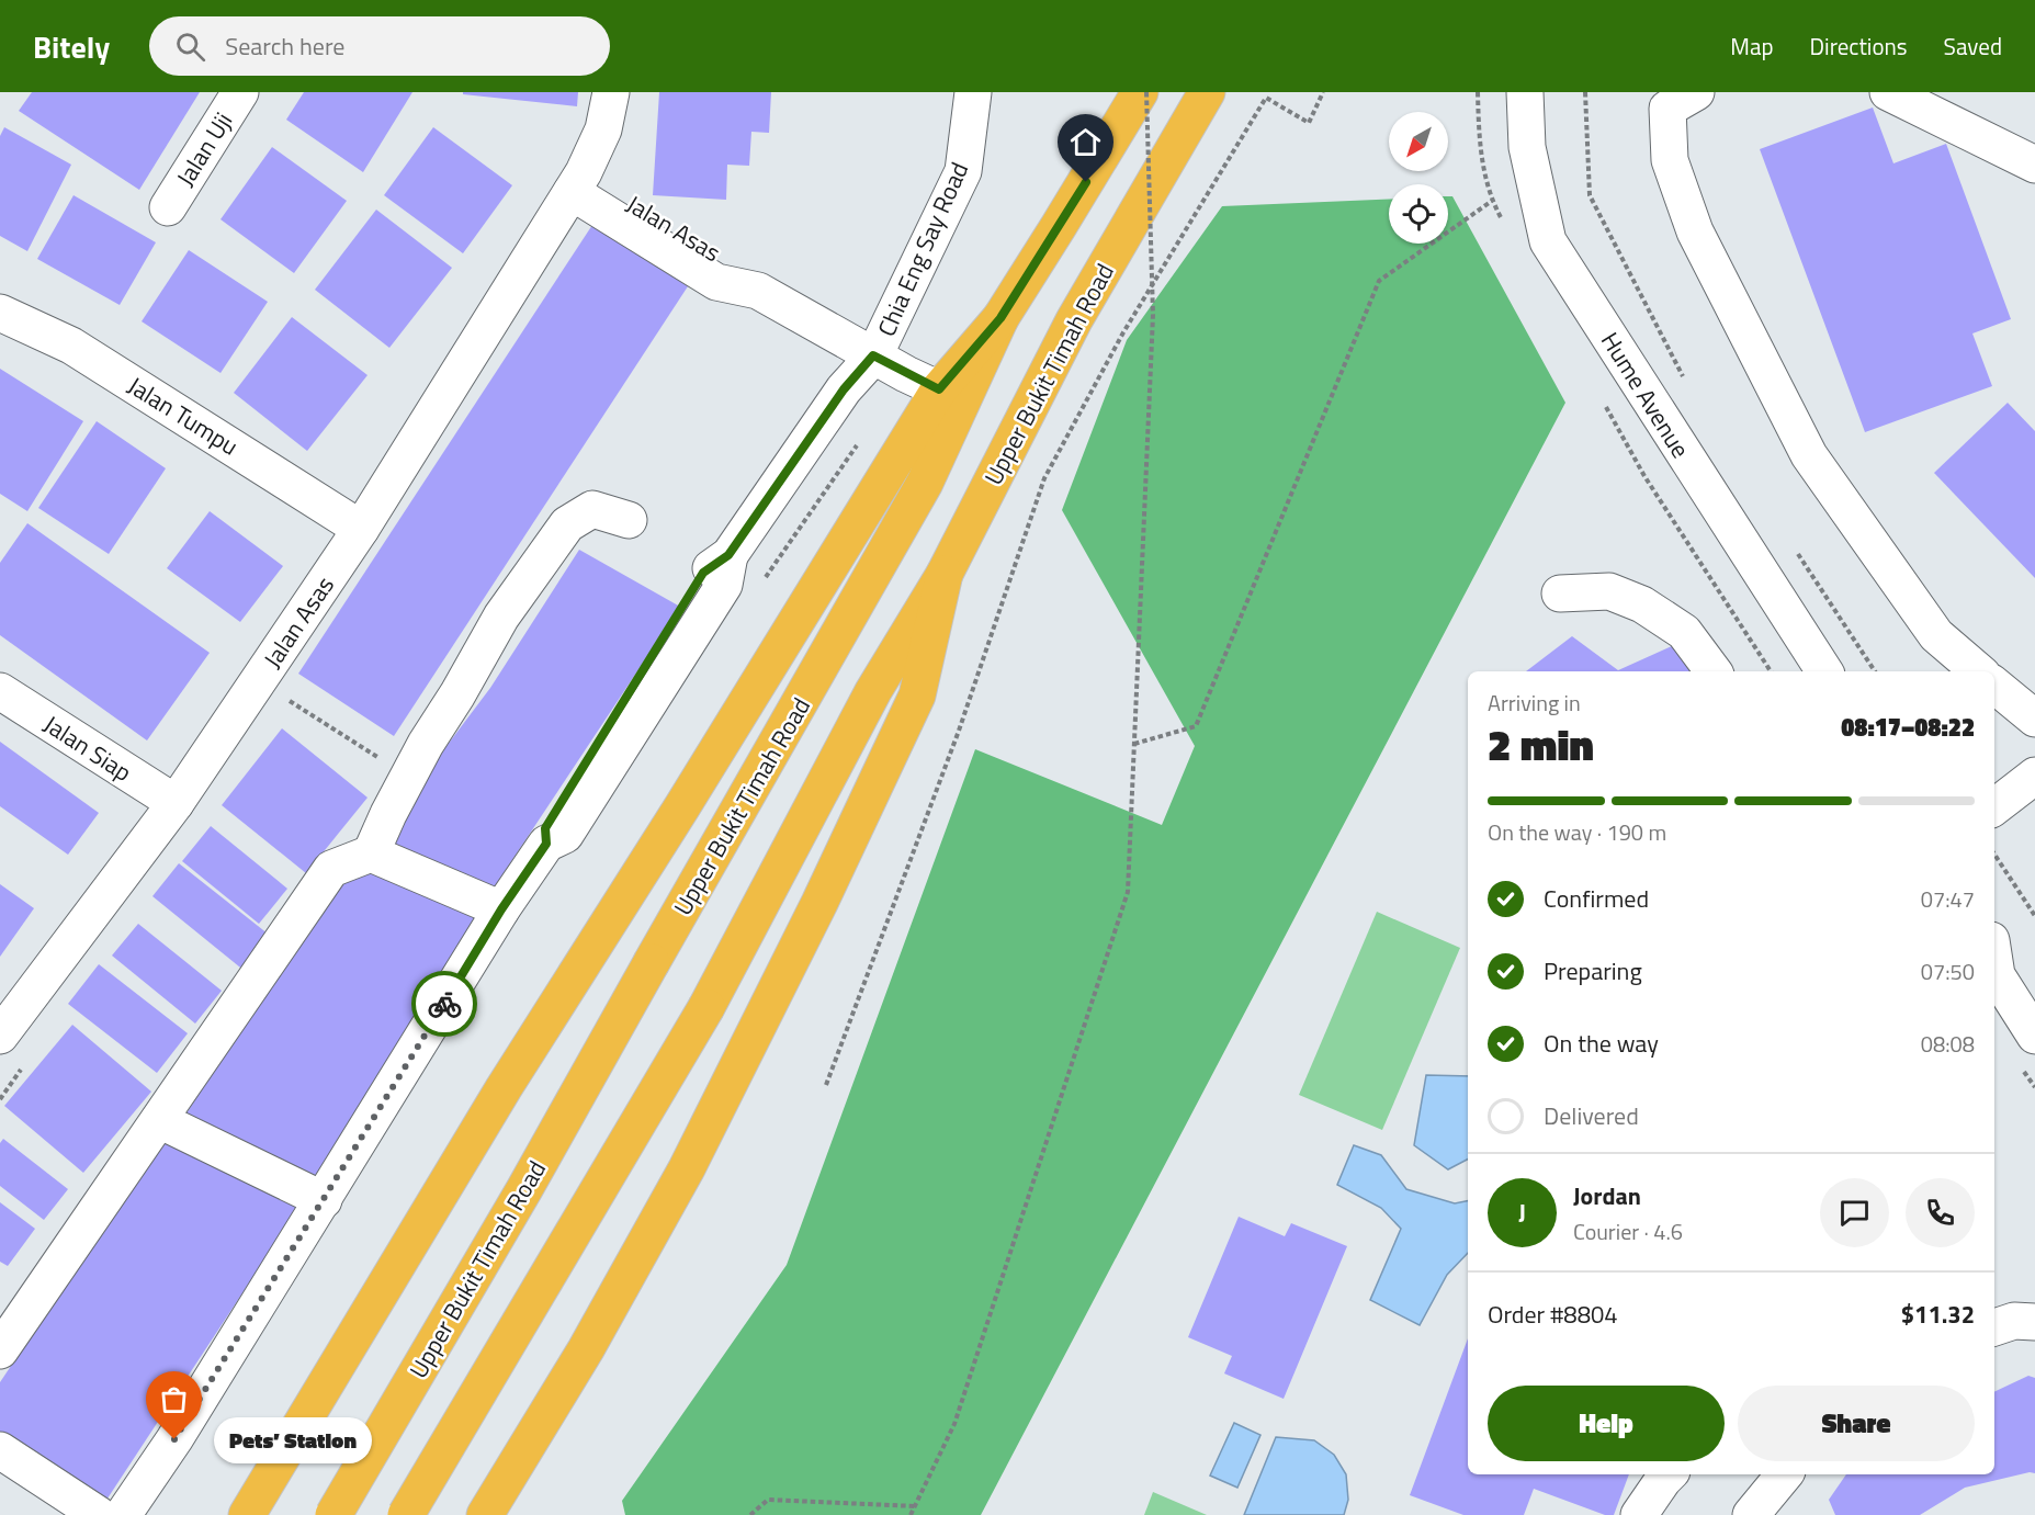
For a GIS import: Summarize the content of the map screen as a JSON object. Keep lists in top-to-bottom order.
{
  "streets": {
    "highway": ["Upper Bukit Timah Road"],
    "street": [
      "Jalan Uji",
      "Jalan Asas",
      "Chia Eng Say Road",
      "Hume Avenue",
      "Jalan Tumpu",
      "Jalan Siap"
    ]
  },
  "crossings": [
    ["Jalan Asas", "Chia Eng Say Road"],
    ["Jalan Asas", "Jalan Tumpu"],
    ["Jalan Asas", "Jalan Siap"]
  ],
  "places": ["Pets’ Station"],
  "north": "bottom left",
  "page": {
    "header": "Bitely",
    "search": "Search here",
    "nav": ["Map", "Directions", "Saved"],
    "heading": ["2 min", "Arriving in", "08:17–08:22"],
    "panel": [
      "Jordan",
      "Courier · 4.6",
      "Order #8804",
      "$11.32"
    ],
    "bar": "On the way · 190 m",
    "list": [
      ["Confirmed", "07:47"],
      ["Preparing", "07:50"],
      ["On the way", "08:08"],
      "Delivered"
    ],
    "round": "J",
    "buttons": ["Help", "Share"],
    "bubble": "Pets’ Station"
  }
}
